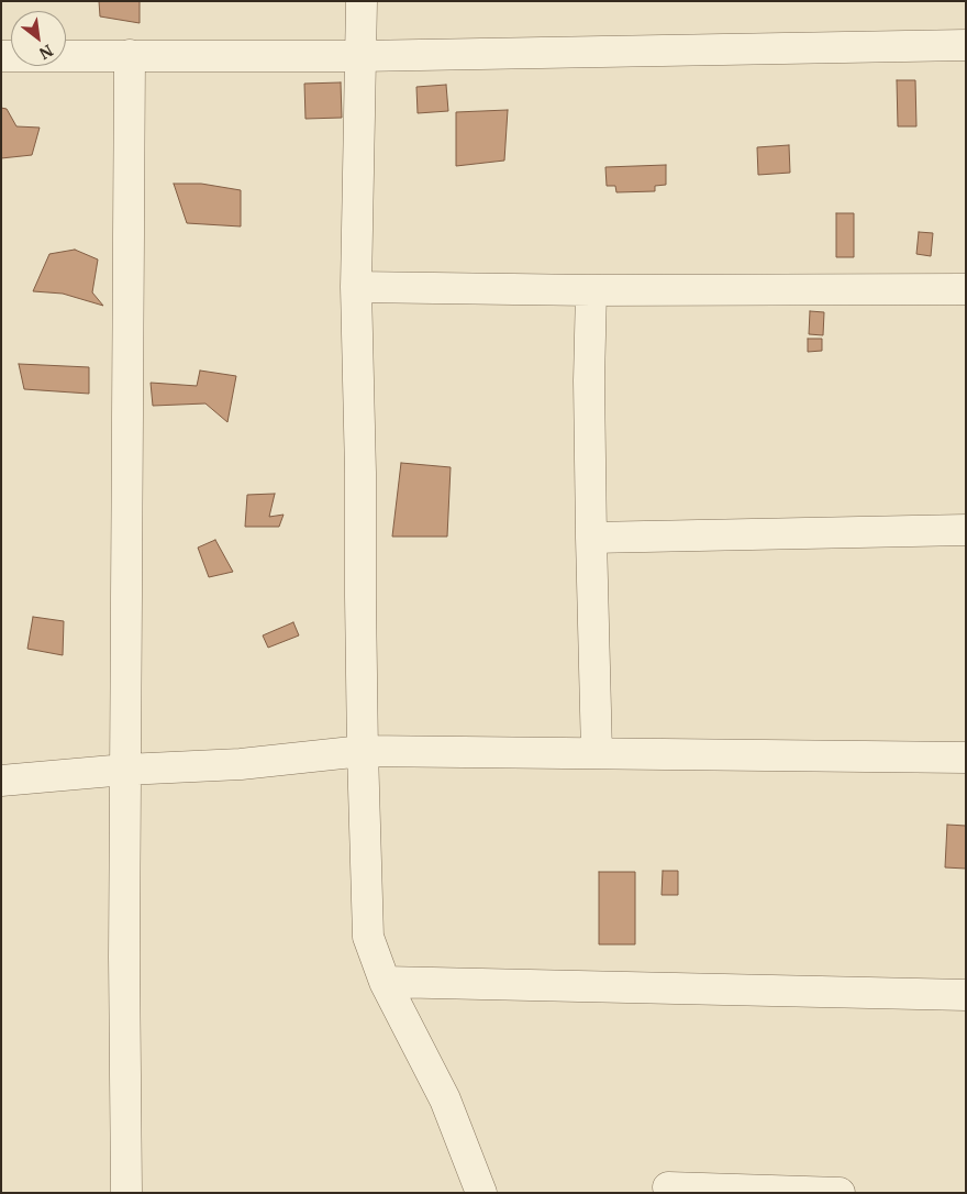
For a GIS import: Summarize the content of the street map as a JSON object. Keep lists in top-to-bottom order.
{
  "north": "bottom right"
}
